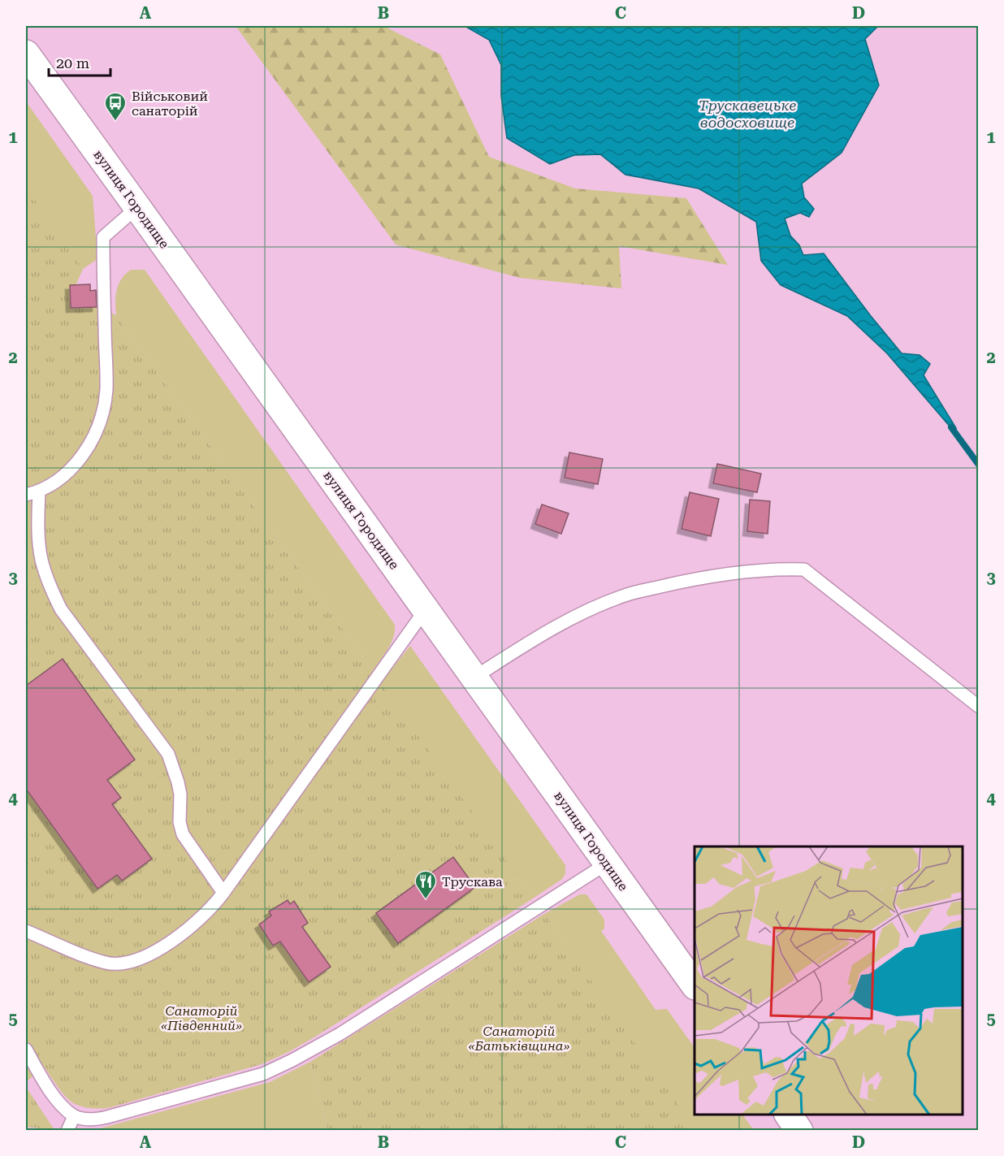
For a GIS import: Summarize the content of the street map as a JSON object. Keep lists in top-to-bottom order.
{
  "streets": {
    "street": ["вулиця Городище"]
  },
  "water": ["Трускавецьке водосховище"],
  "parks": ["Санаторій «Південний»", "Санаторій «Батьківщина»"],
  "places": {
    "bus stop": ["Військовий санаторій"],
    "restaurant": ["Трускава"]
  },
  "scale_bar": "20 m",
  "grid": {
    "columns": [
      "A",
      "B",
      "C",
      "D"
    ],
    "rows": [
      "1",
      "2",
      "3",
      "4",
      "5"
    ]
  }
}
